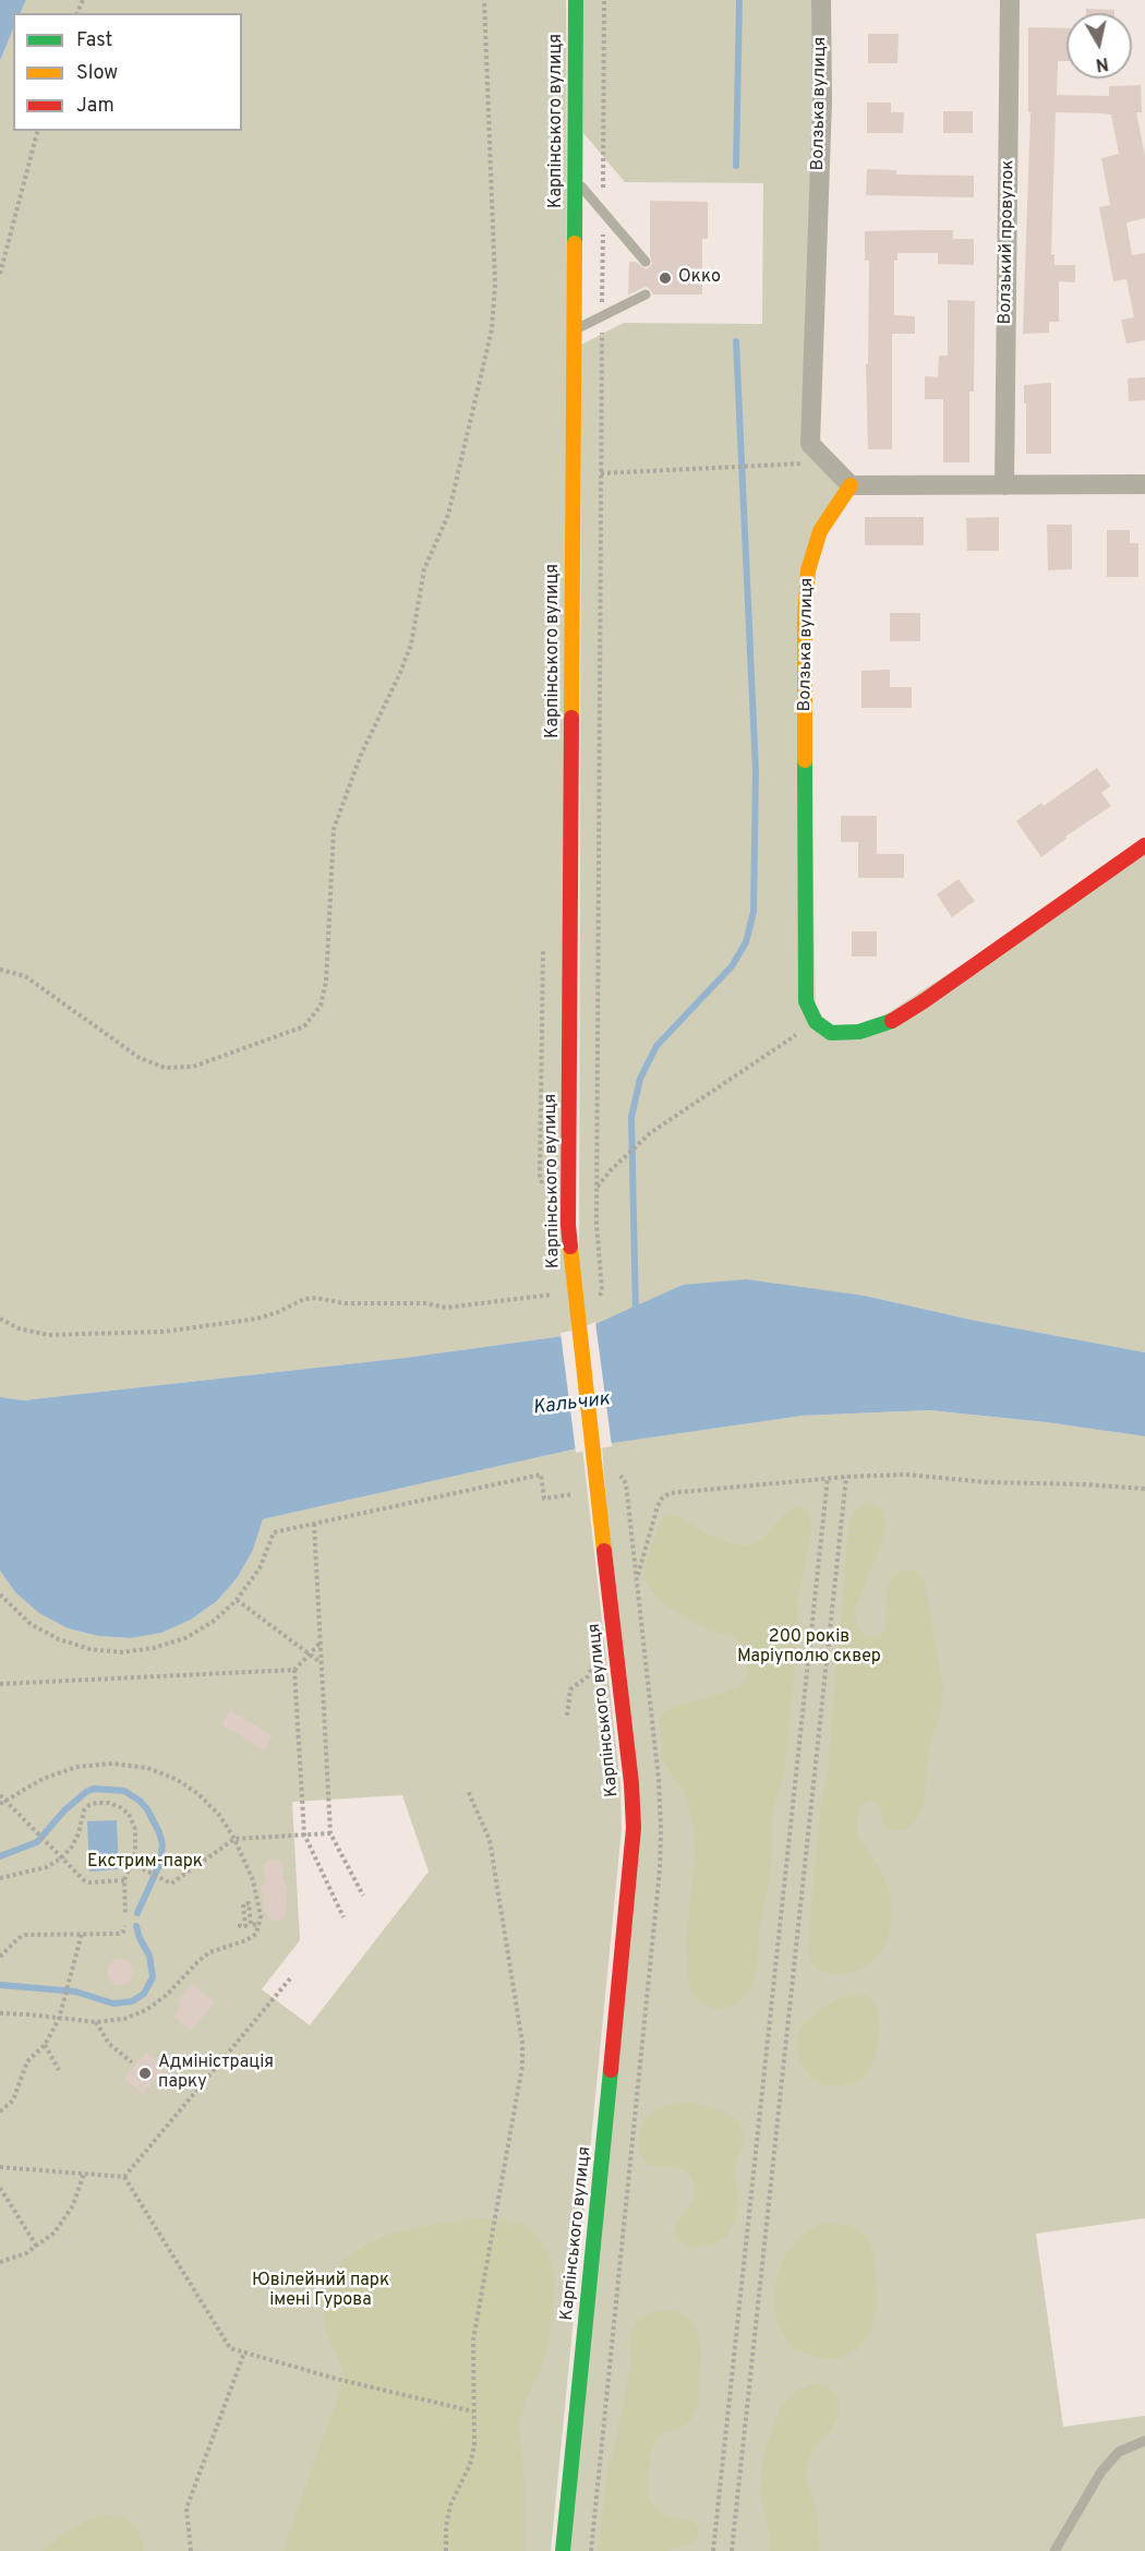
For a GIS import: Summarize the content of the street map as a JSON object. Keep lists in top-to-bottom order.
{
  "streets": {
    "street": ["Волзька вулиця", "Карпінського вулиця", "Волзький провулок"]
  },
  "water": ["Кальчик"],
  "parks": ["200 років Маріуполю сквер", "Екстрим-парк", "Ювілейний парк імені Гурова"],
  "places": ["Окко", "Адміністрація парку"],
  "legend": ["Fast", "Slow", "Jam"],
  "north": "bottom"
}
